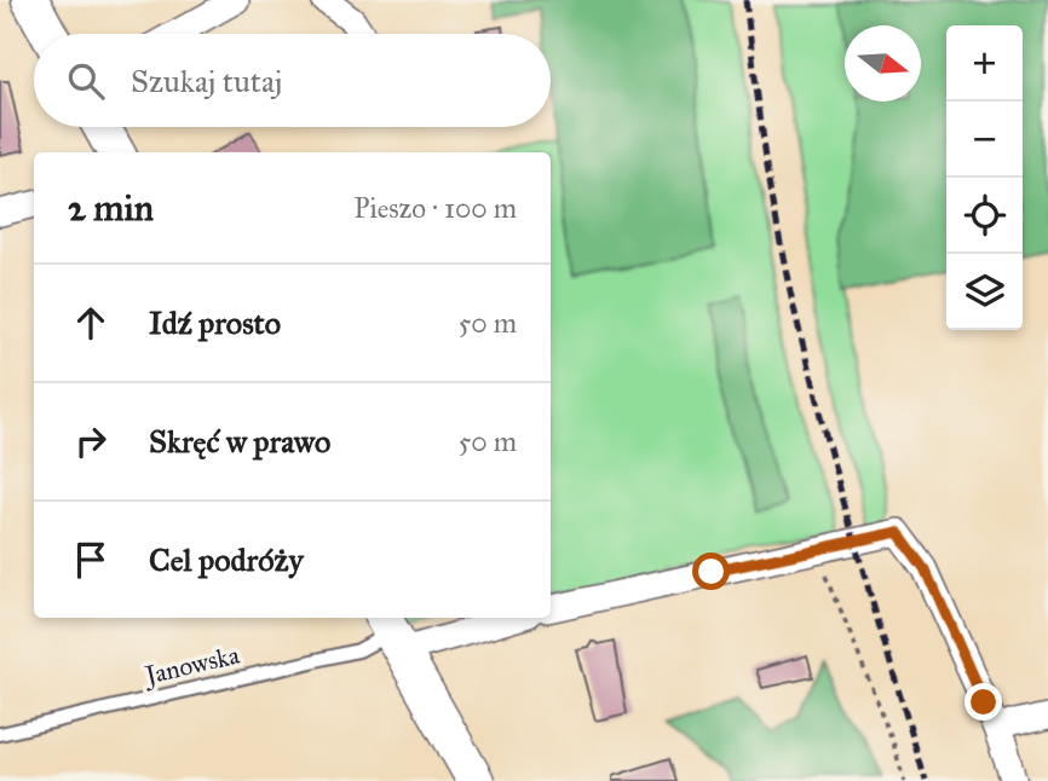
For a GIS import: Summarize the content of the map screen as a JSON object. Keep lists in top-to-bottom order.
{
  "streets": {
    "lane": ["Janowska"]
  },
  "north": "right",
  "page": {
    "map_buttons": ["+", "−"],
    "search": "Szukaj tutaj",
    "heading": ["2 min", "Pieszo · 100 m"],
    "list": [
      ["Idź prosto", "50 m"],
      ["Skręć w prawo", "50 m"],
      "Cel podróży"
    ]
  }
}
